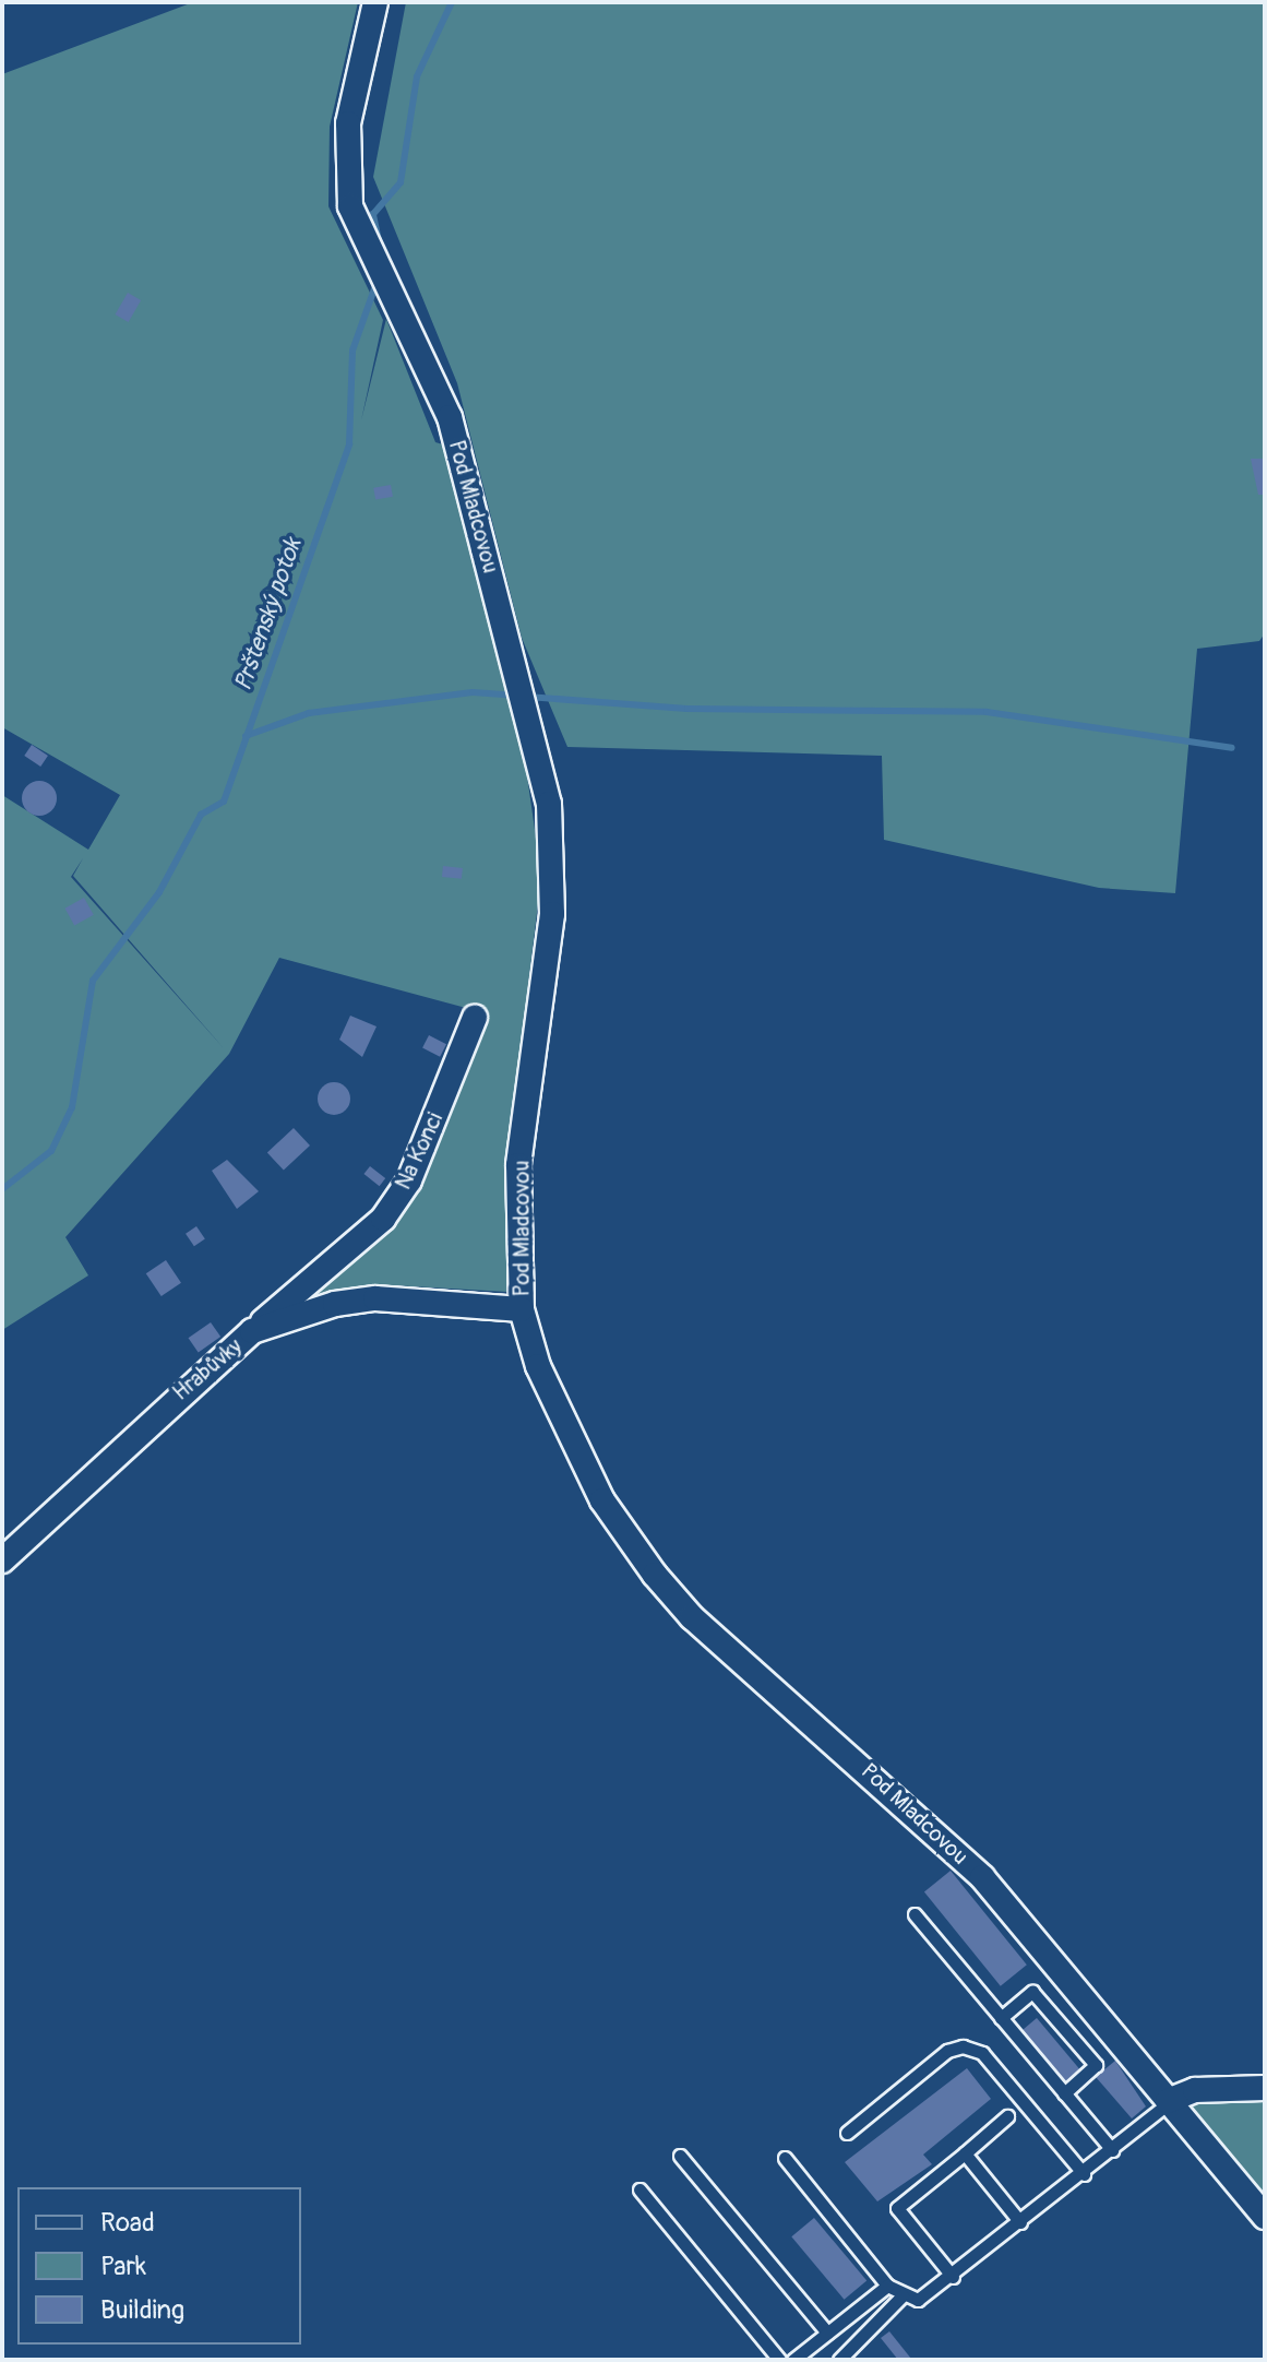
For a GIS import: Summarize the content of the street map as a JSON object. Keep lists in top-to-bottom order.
{
  "streets": {
    "street": ["Pod Mladcovou", "Na Konci", "Hrabůvky"]
  },
  "crossings": [
    ["Pod Mladcovou", "Hrabůvky"],
    ["Na Konci", "Hrabůvky"]
  ],
  "water": ["Prštenský potok"],
  "legend": ["Road", "Park", "Building"]
}
